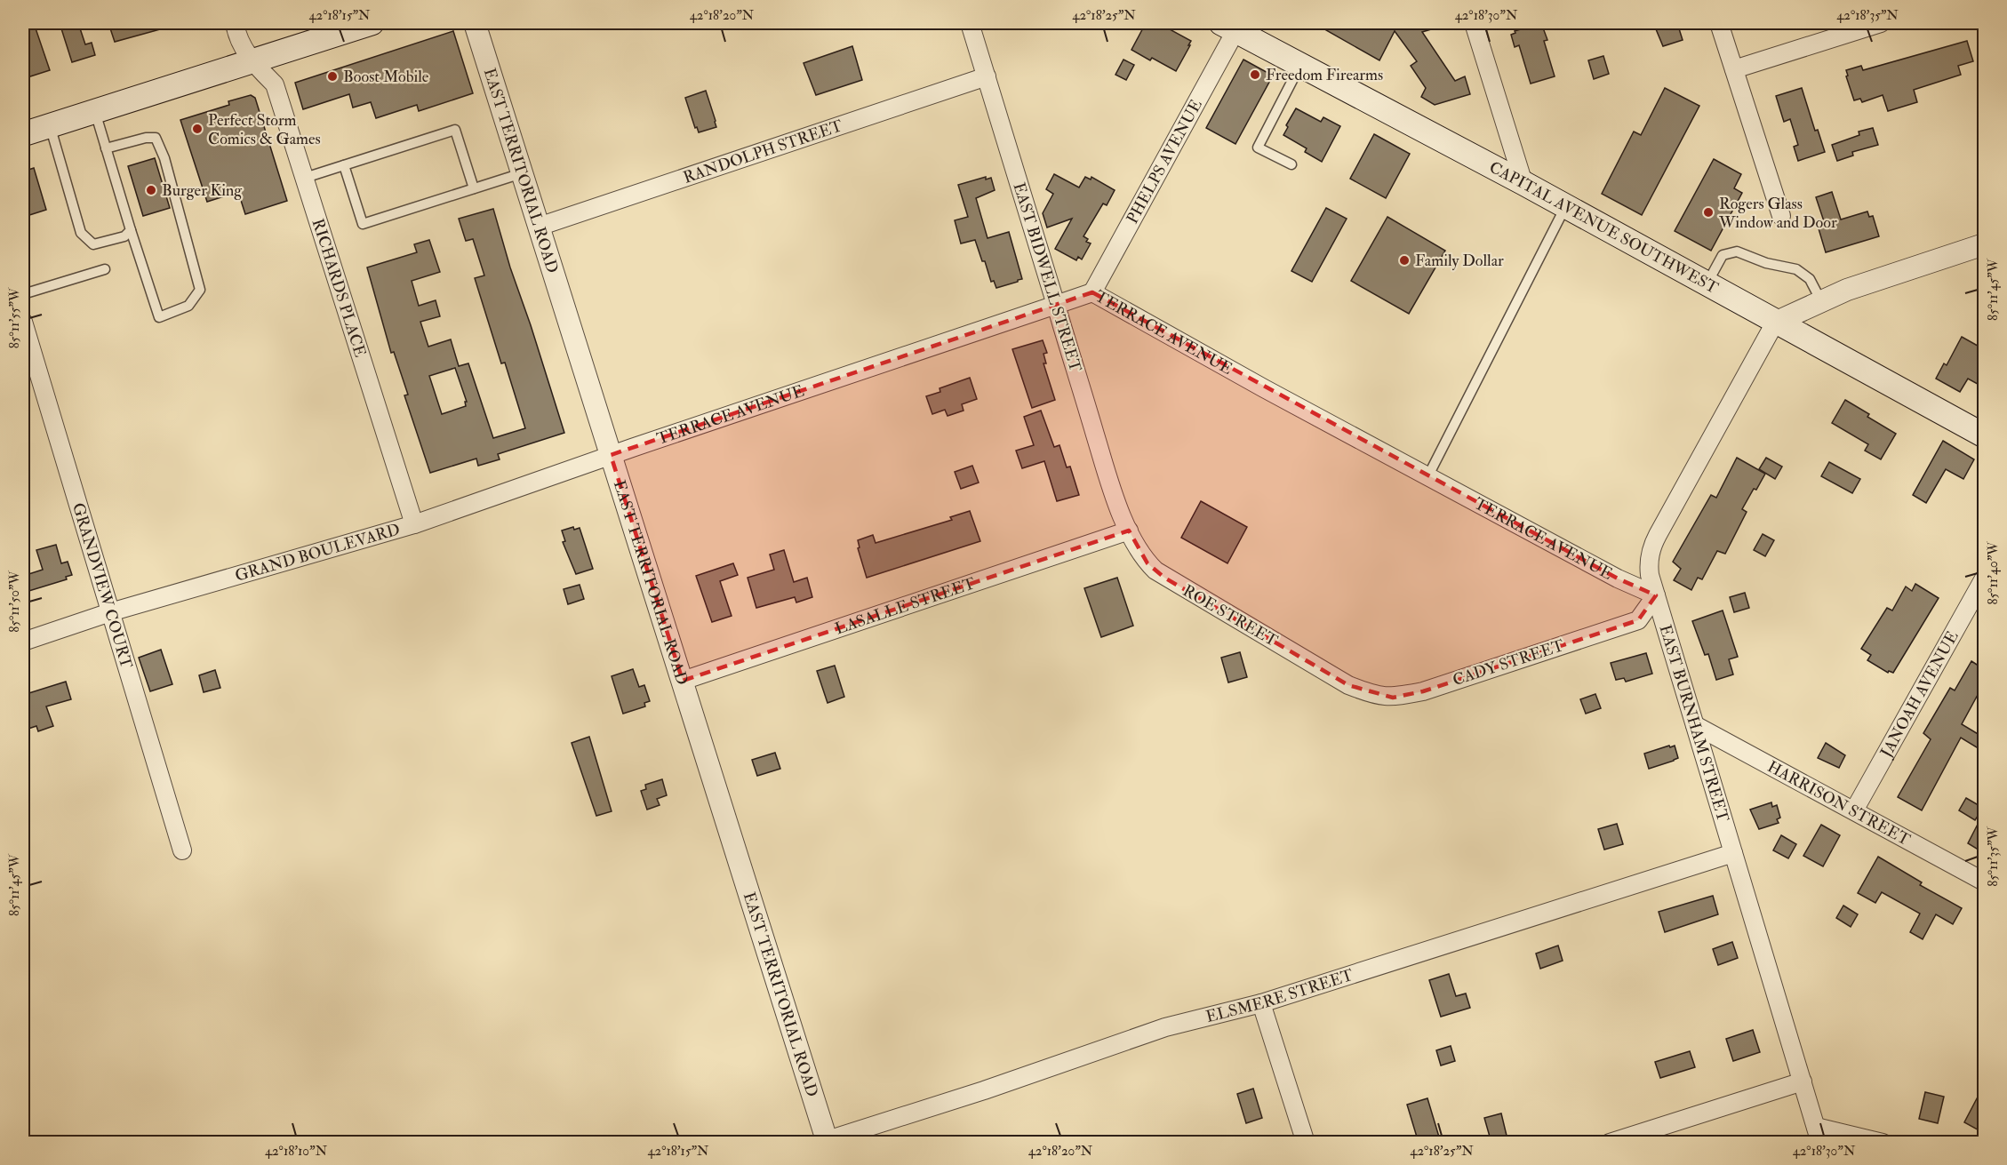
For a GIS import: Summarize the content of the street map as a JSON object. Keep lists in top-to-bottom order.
{
  "streets": {
    "main road": ["CAPITAL AVENUE SOUTHWEST"],
    "street": [
      "RANDOLPH STREET",
      "PHELPS AVENUE",
      "EAST TERRITORIAL ROAD",
      "EAST BIDWELL STREET",
      "RICHARDS PLACE",
      "TERRACE AVENUE",
      "GRAND BOULEVARD",
      "GRANDVIEW COURT",
      "LASALLE STREET",
      "ROE STREET",
      "CADY STREET",
      "JANOAH AVENUE",
      "EAST BURNHAM STREET",
      "HARRISON STREET",
      "ELSMERE STREET"
    ]
  },
  "crossings": [
    ["RANDOLPH STREET", "EAST TERRITORIAL ROAD"],
    ["RANDOLPH STREET", "EAST BIDWELL STREET"],
    ["PHELPS AVENUE", "CAPITAL AVENUE SOUTHWEST"],
    ["PHELPS AVENUE", "TERRACE AVENUE"],
    ["EAST TERRITORIAL ROAD", "TERRACE AVENUE"],
    ["EAST TERRITORIAL ROAD", "GRAND BOULEVARD"],
    ["EAST TERRITORIAL ROAD", "LASALLE STREET"],
    ["EAST TERRITORIAL ROAD", "ELSMERE STREET"],
    ["CAPITAL AVENUE SOUTHWEST", "EAST BURNHAM STREET"],
    ["EAST BIDWELL STREET", "TERRACE AVENUE"],
    ["EAST BIDWELL STREET", "LASALLE STREET"],
    ["EAST BIDWELL STREET", "ROE STREET"],
    ["RICHARDS PLACE", "GRAND BOULEVARD"],
    ["TERRACE AVENUE", "GRAND BOULEVARD"],
    ["TERRACE AVENUE", "CADY STREET"],
    ["TERRACE AVENUE", "EAST BURNHAM STREET"],
    ["GRAND BOULEVARD", "GRANDVIEW COURT"],
    ["LASALLE STREET", "ROE STREET"],
    ["ROE STREET", "CADY STREET"],
    ["CADY STREET", "EAST BURNHAM STREET"],
    ["JANOAH AVENUE", "HARRISON STREET"],
    ["EAST BURNHAM STREET", "HARRISON STREET"],
    ["EAST BURNHAM STREET", "ELSMERE STREET"]
  ],
  "places": [
    "Freedom Firearms",
    "Boost Mobile",
    "Perfect Storm Comics & Games",
    "Burger King",
    "Rogers Glass Window and Door",
    "Family Dollar"
  ],
  "coordinates": [
    "42°18'15\"N",
    "42°18'20\"N",
    "42°18'25\"N",
    "42°18'30\"N",
    "42°18'35\"N",
    "85°11'45\"W",
    "85°11'55\"W",
    "85°11'40\"W",
    "85°11'50\"W",
    "85°11'35\"W",
    "42°18'10\"N"
  ]
}
